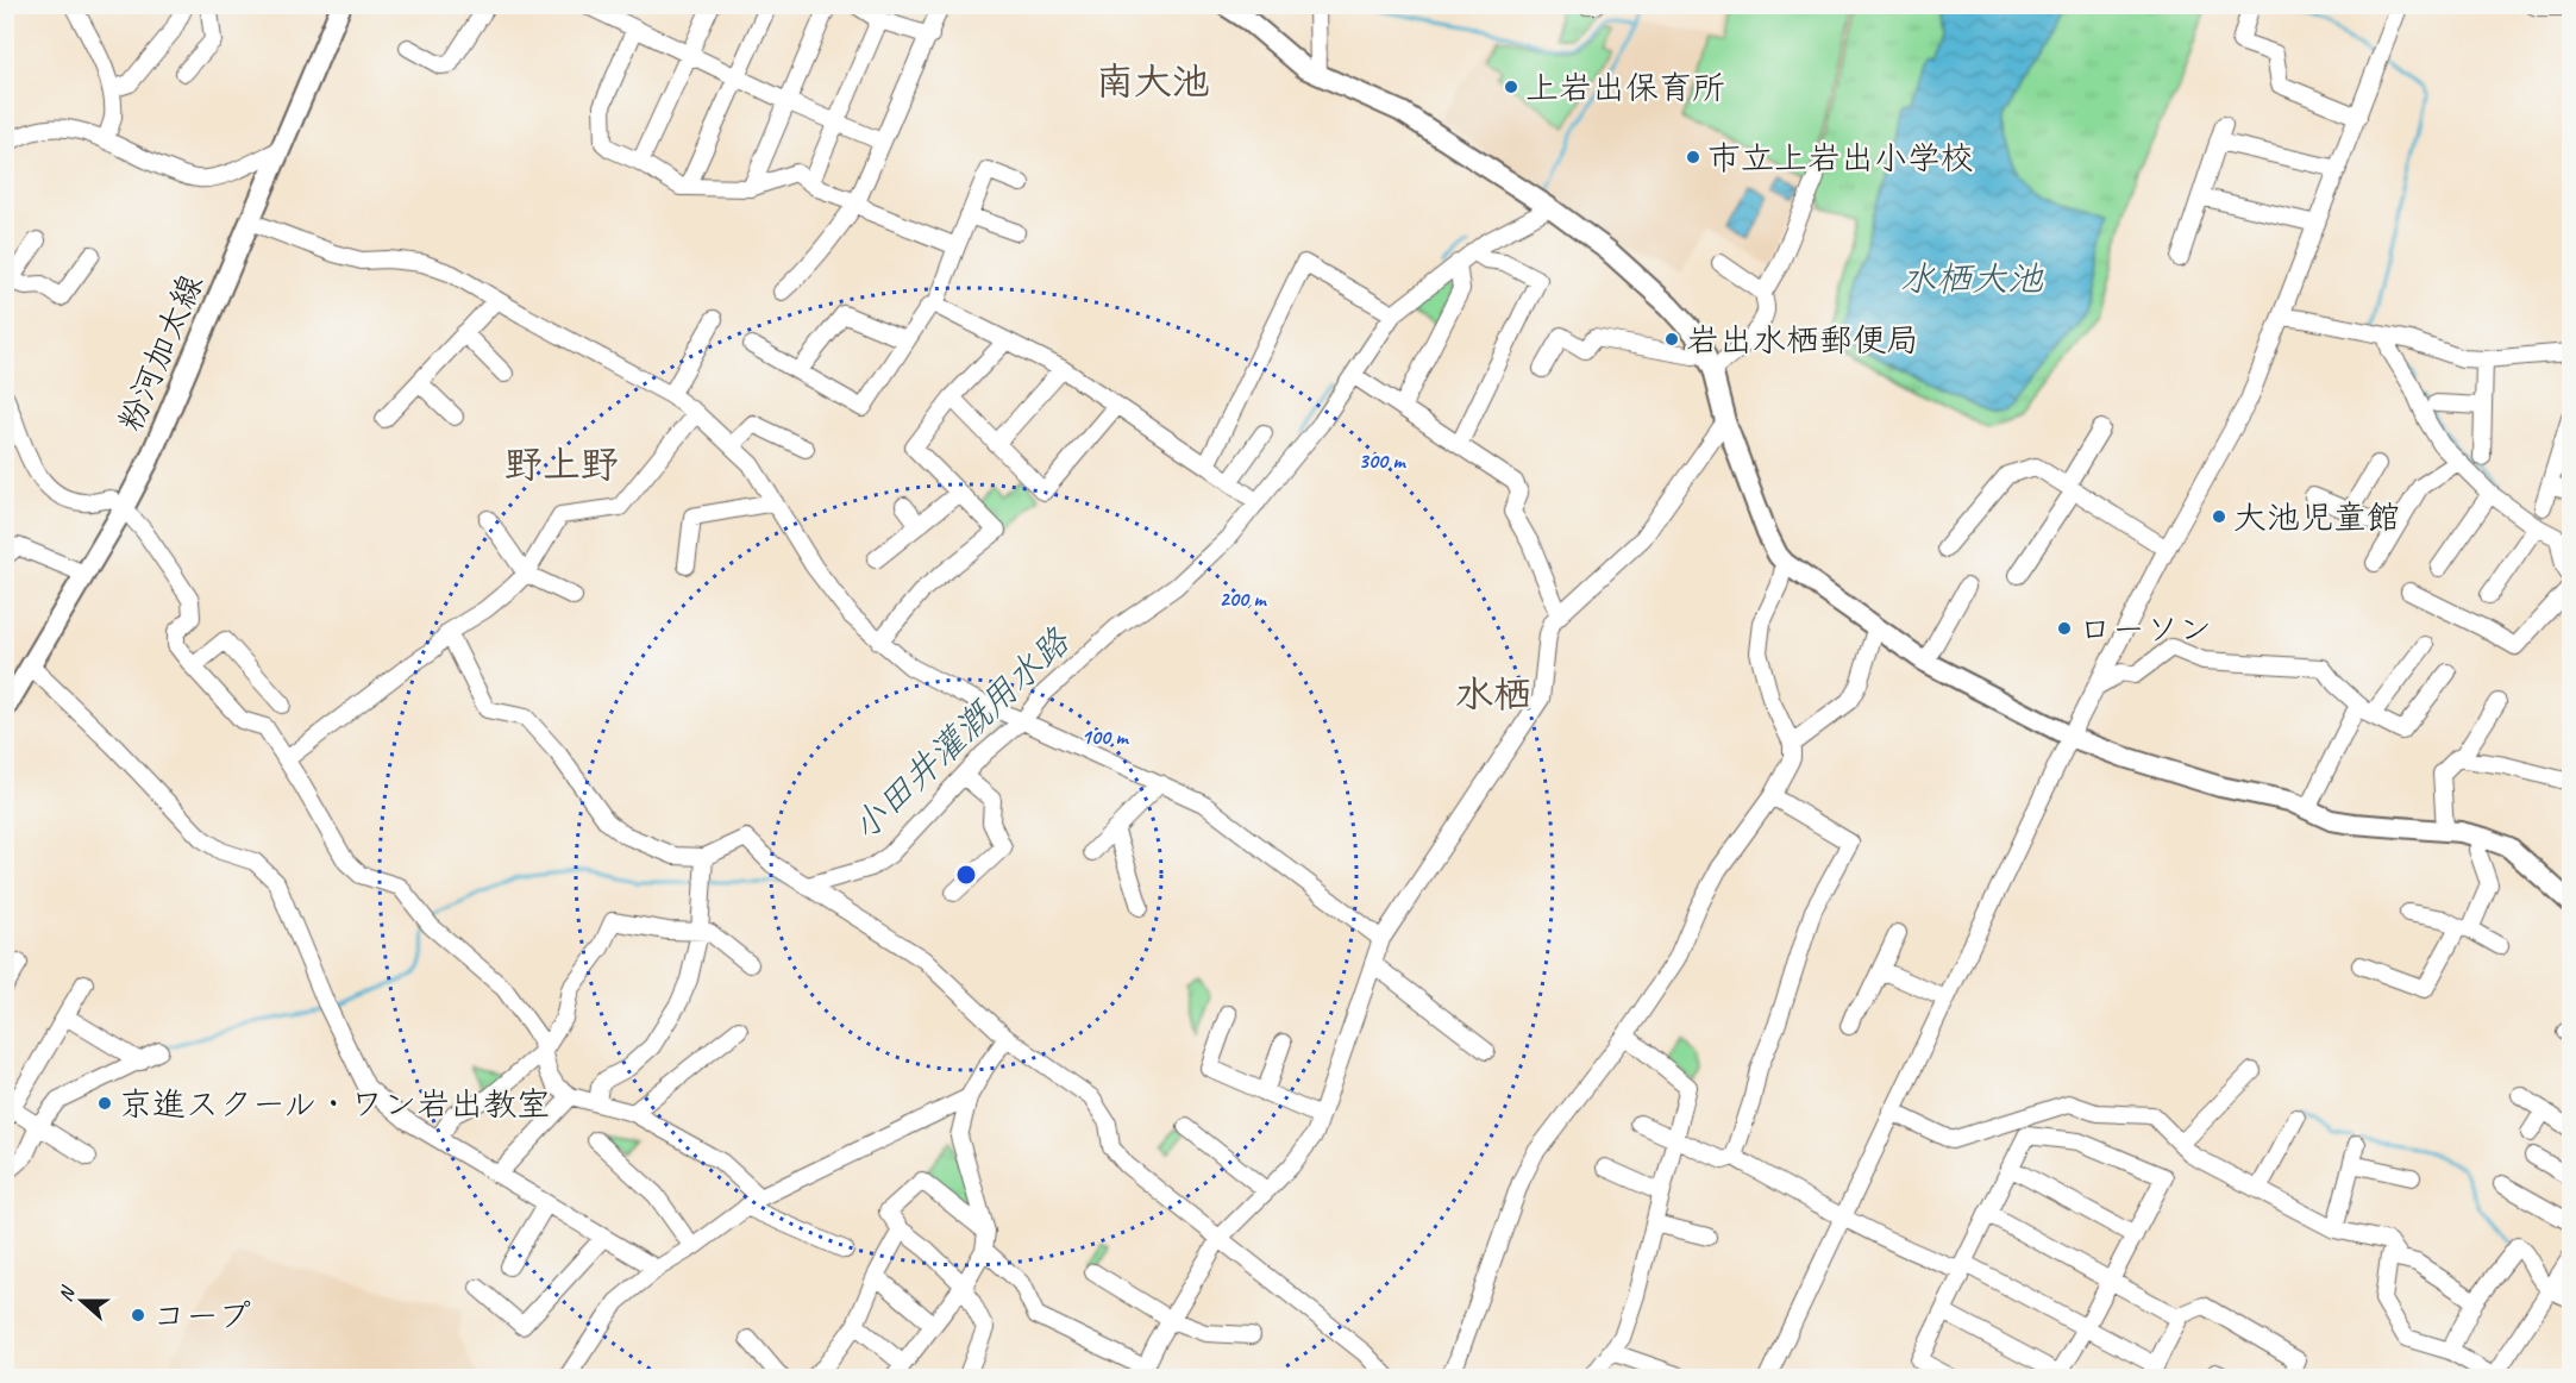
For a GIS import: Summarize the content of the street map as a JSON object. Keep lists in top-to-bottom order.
{
  "streets": {
    "main road": ["粉河加太線"]
  },
  "districts": ["南大池", "野上野", "水栖"],
  "water": ["水栖大池", "小田井灌漑用水路"],
  "places": [
    "上岩出保育所",
    "市立上岩出小学校",
    "岩出水栖郵便局",
    "大池児童館",
    "ローソン",
    "京進スクール・ワン岩出教室",
    "コープ"
  ],
  "north": "left",
  "rings": ["300 m", "200 m", "100 m"]
}
